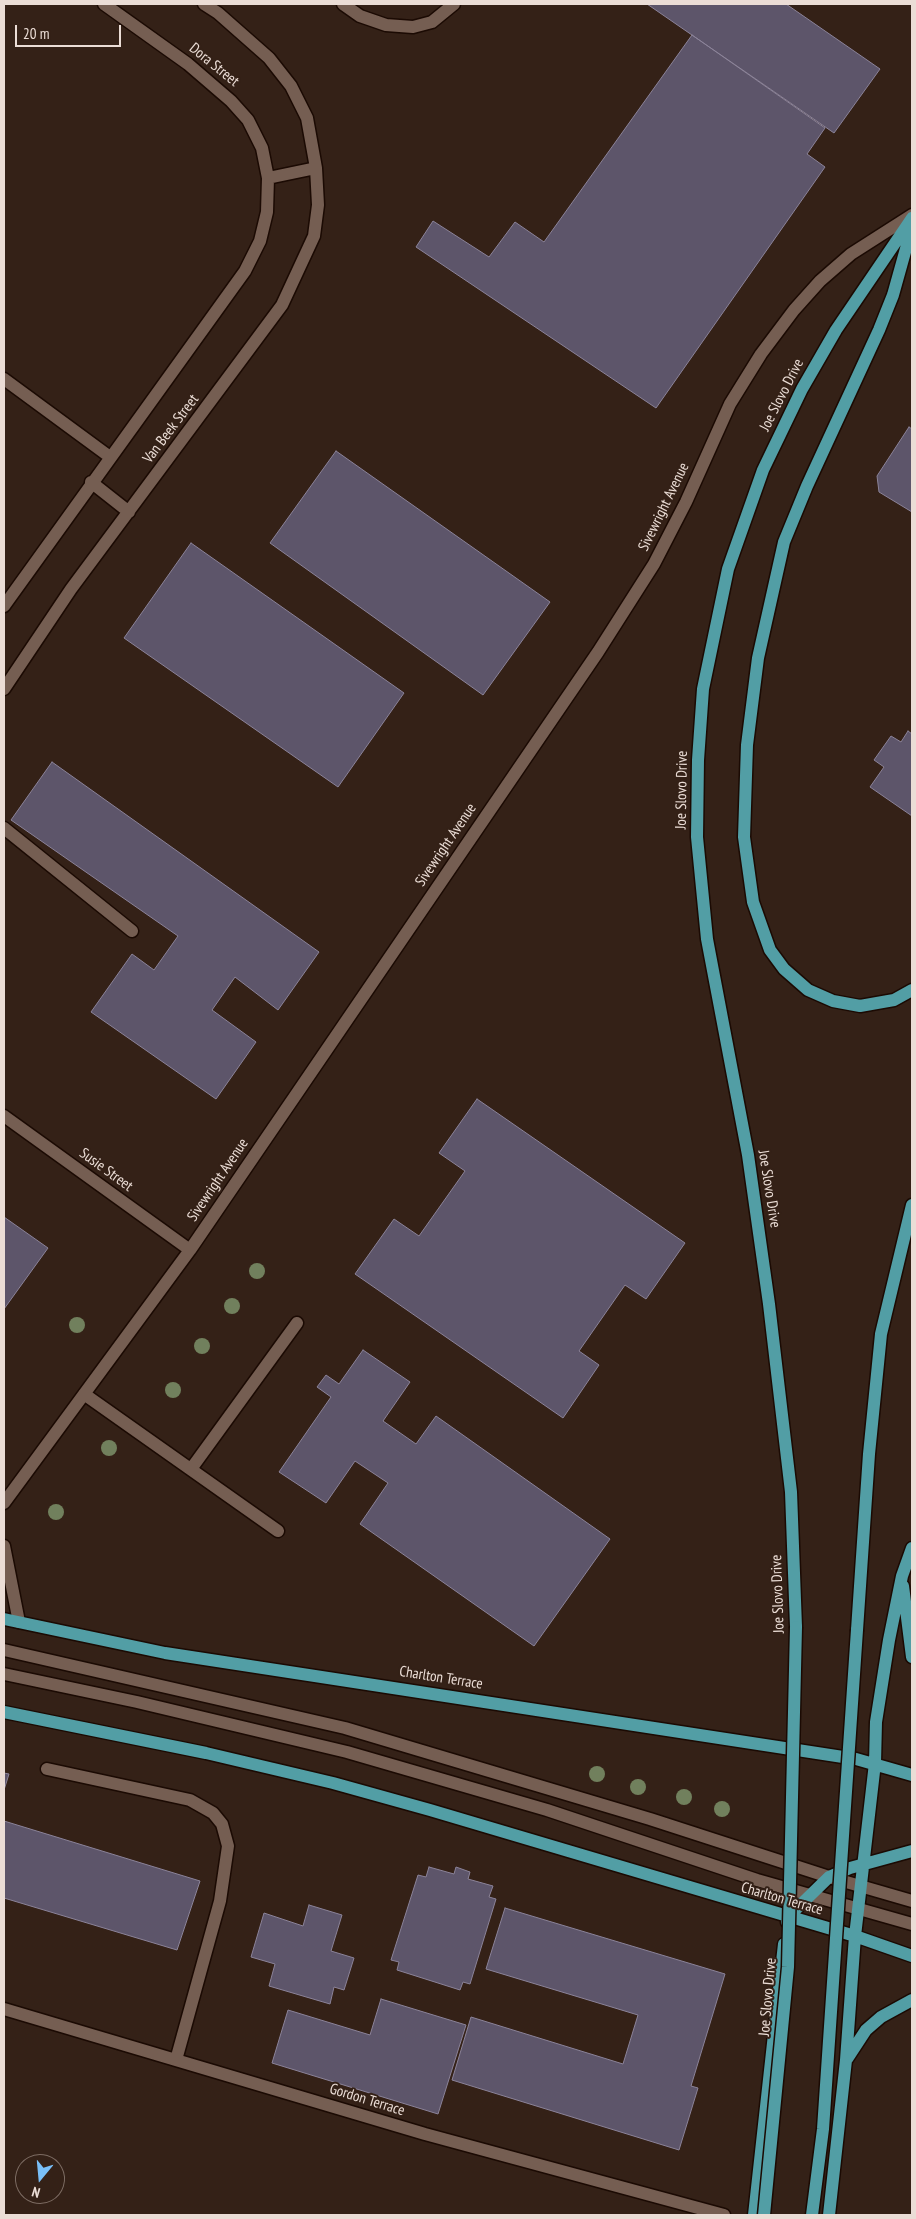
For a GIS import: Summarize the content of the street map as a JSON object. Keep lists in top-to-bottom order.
{
  "streets": {
    "main road": ["Joe Slovo Drive", "Charlton Terrace"],
    "street": [
      "Dora Street",
      "Van Beek Street",
      "Sivewright Avenue",
      "Susie Street",
      "Gordon Terrace"
    ]
  },
  "crossings": [
    ["Joe Slovo Drive", "Sivewright Avenue"],
    ["Sivewright Avenue", "Susie Street"]
  ],
  "scale_bar": "20 m",
  "north": "bottom"
}
